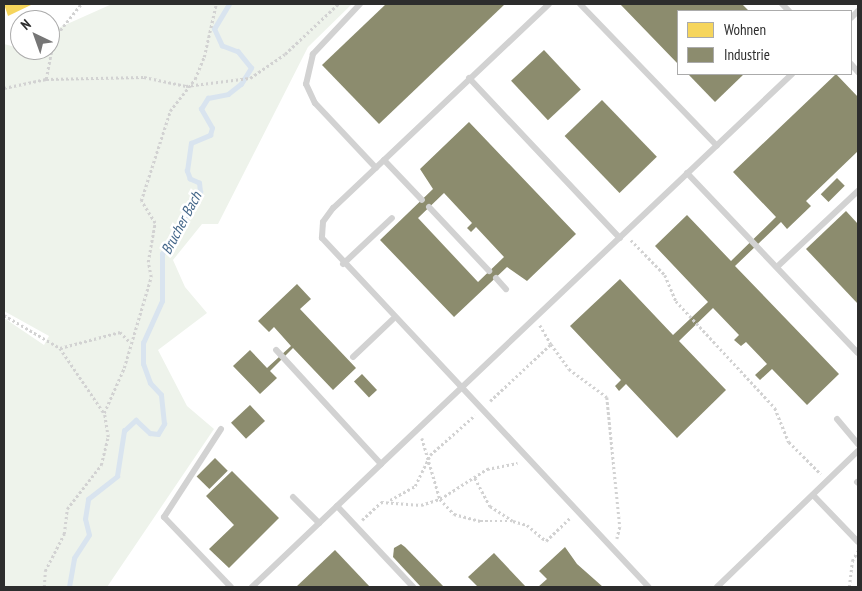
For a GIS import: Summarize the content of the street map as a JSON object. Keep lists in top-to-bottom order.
{
  "water": ["Brucher Bach"],
  "legend": ["Wohnen", "Industrie"],
  "north": "top left"
}
